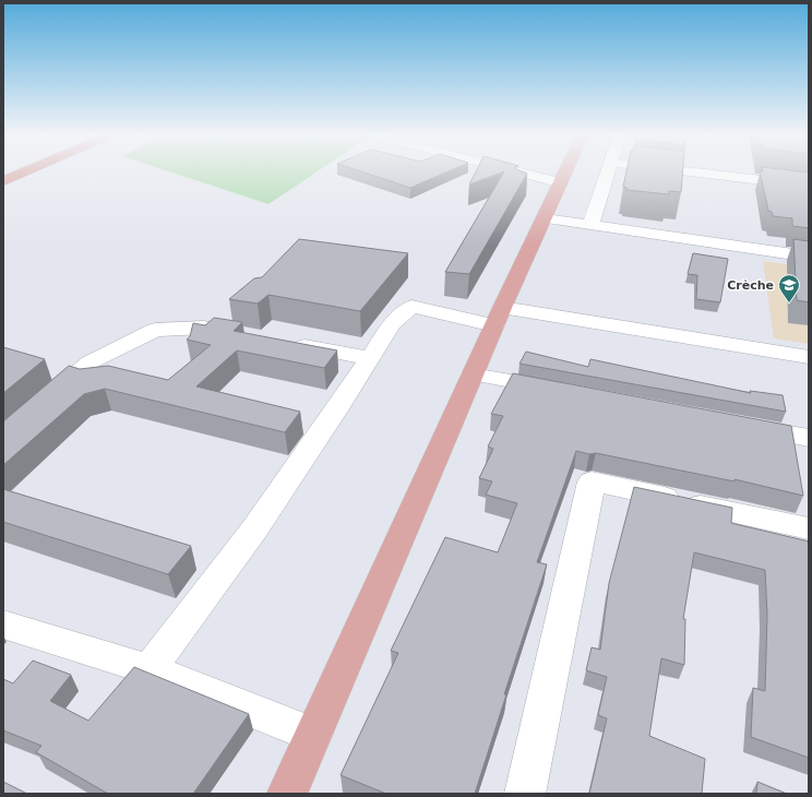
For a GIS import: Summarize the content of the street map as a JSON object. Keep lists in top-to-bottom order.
{
  "places": {
    "school or university": ["Crèche"]
  }
}
